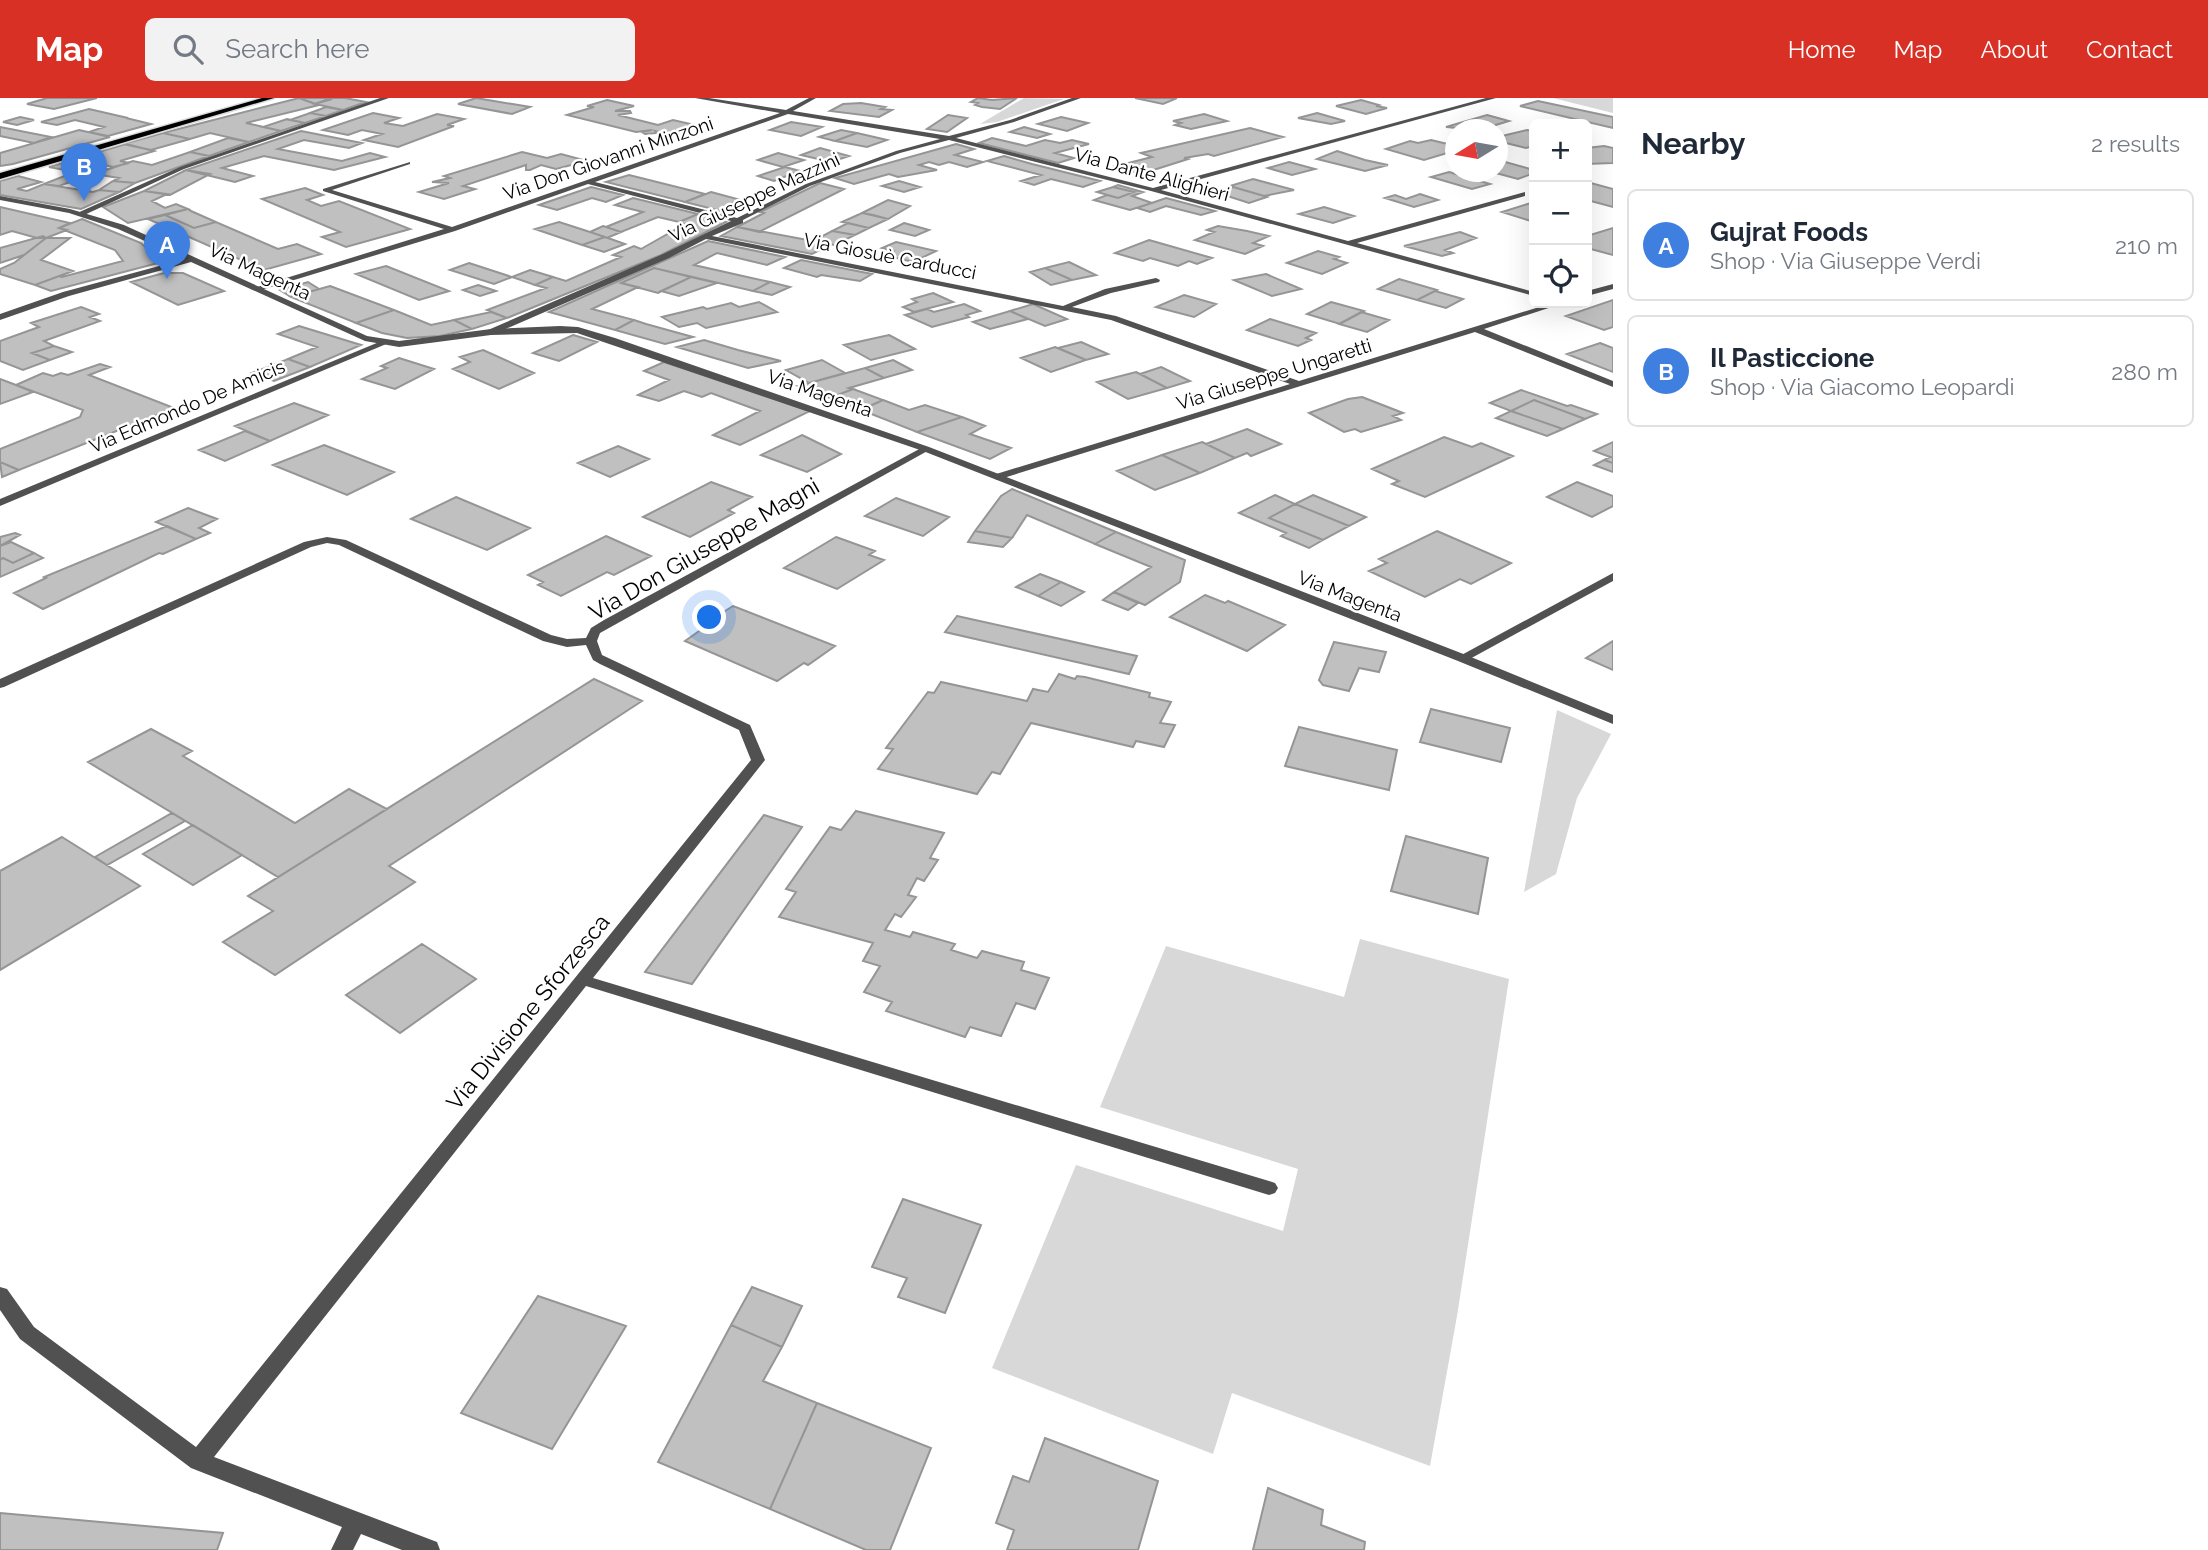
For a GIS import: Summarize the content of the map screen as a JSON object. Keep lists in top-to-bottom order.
{
  "streets": {
    "street": [
      "Via Don Giovanni Minzoni",
      "Via Dante Alighieri",
      "Via Giuseppe Mazzini",
      "Via Giosuè Carducci",
      "Via Magenta",
      "Via Giuseppe Ungaretti",
      "Via Edmondo De Amicis",
      "Via Don Giuseppe Magni",
      "Via Divisione Sforzesca"
    ]
  },
  "crossings": [
    ["Via Don Giovanni Minzoni", "Via Dante Alighieri"],
    ["Via Don Giovanni Minzoni", "Via Magenta"],
    ["Via Dante Alighieri", "Via Giuseppe Mazzini"],
    ["Via Giuseppe Mazzini", "Via Giosuè Carducci"],
    ["Via Giuseppe Mazzini", "Via Magenta"],
    ["Via Giosuè Carducci", "Via Giuseppe Ungaretti"],
    ["Via Magenta", "Via Giuseppe Ungaretti"],
    ["Via Magenta", "Via Edmondo De Amicis"],
    ["Via Magenta", "Via Don Giuseppe Magni"],
    ["Via Don Giuseppe Magni", "Via Divisione Sforzesca"]
  ],
  "north": "left",
  "page": {
    "header": "Map",
    "search": "Search here",
    "nav": [
      "Home",
      "Map",
      "About",
      "Contact"
    ],
    "heading": ["Nearby", "2 results"],
    "map_buttons": ["+", "−"],
    "pins": ["B", "A"],
    "list": [
      {
        "mark": "A",
        "name": "Gujrat Foods",
        "note": "Shop · Via Giuseppe Verdi",
        "value": "210 m"
      },
      {
        "mark": "B",
        "name": "Il Pasticcione",
        "note": "Shop · Via Giacomo Leopardi",
        "value": "280 m"
      }
    ]
  }
}
